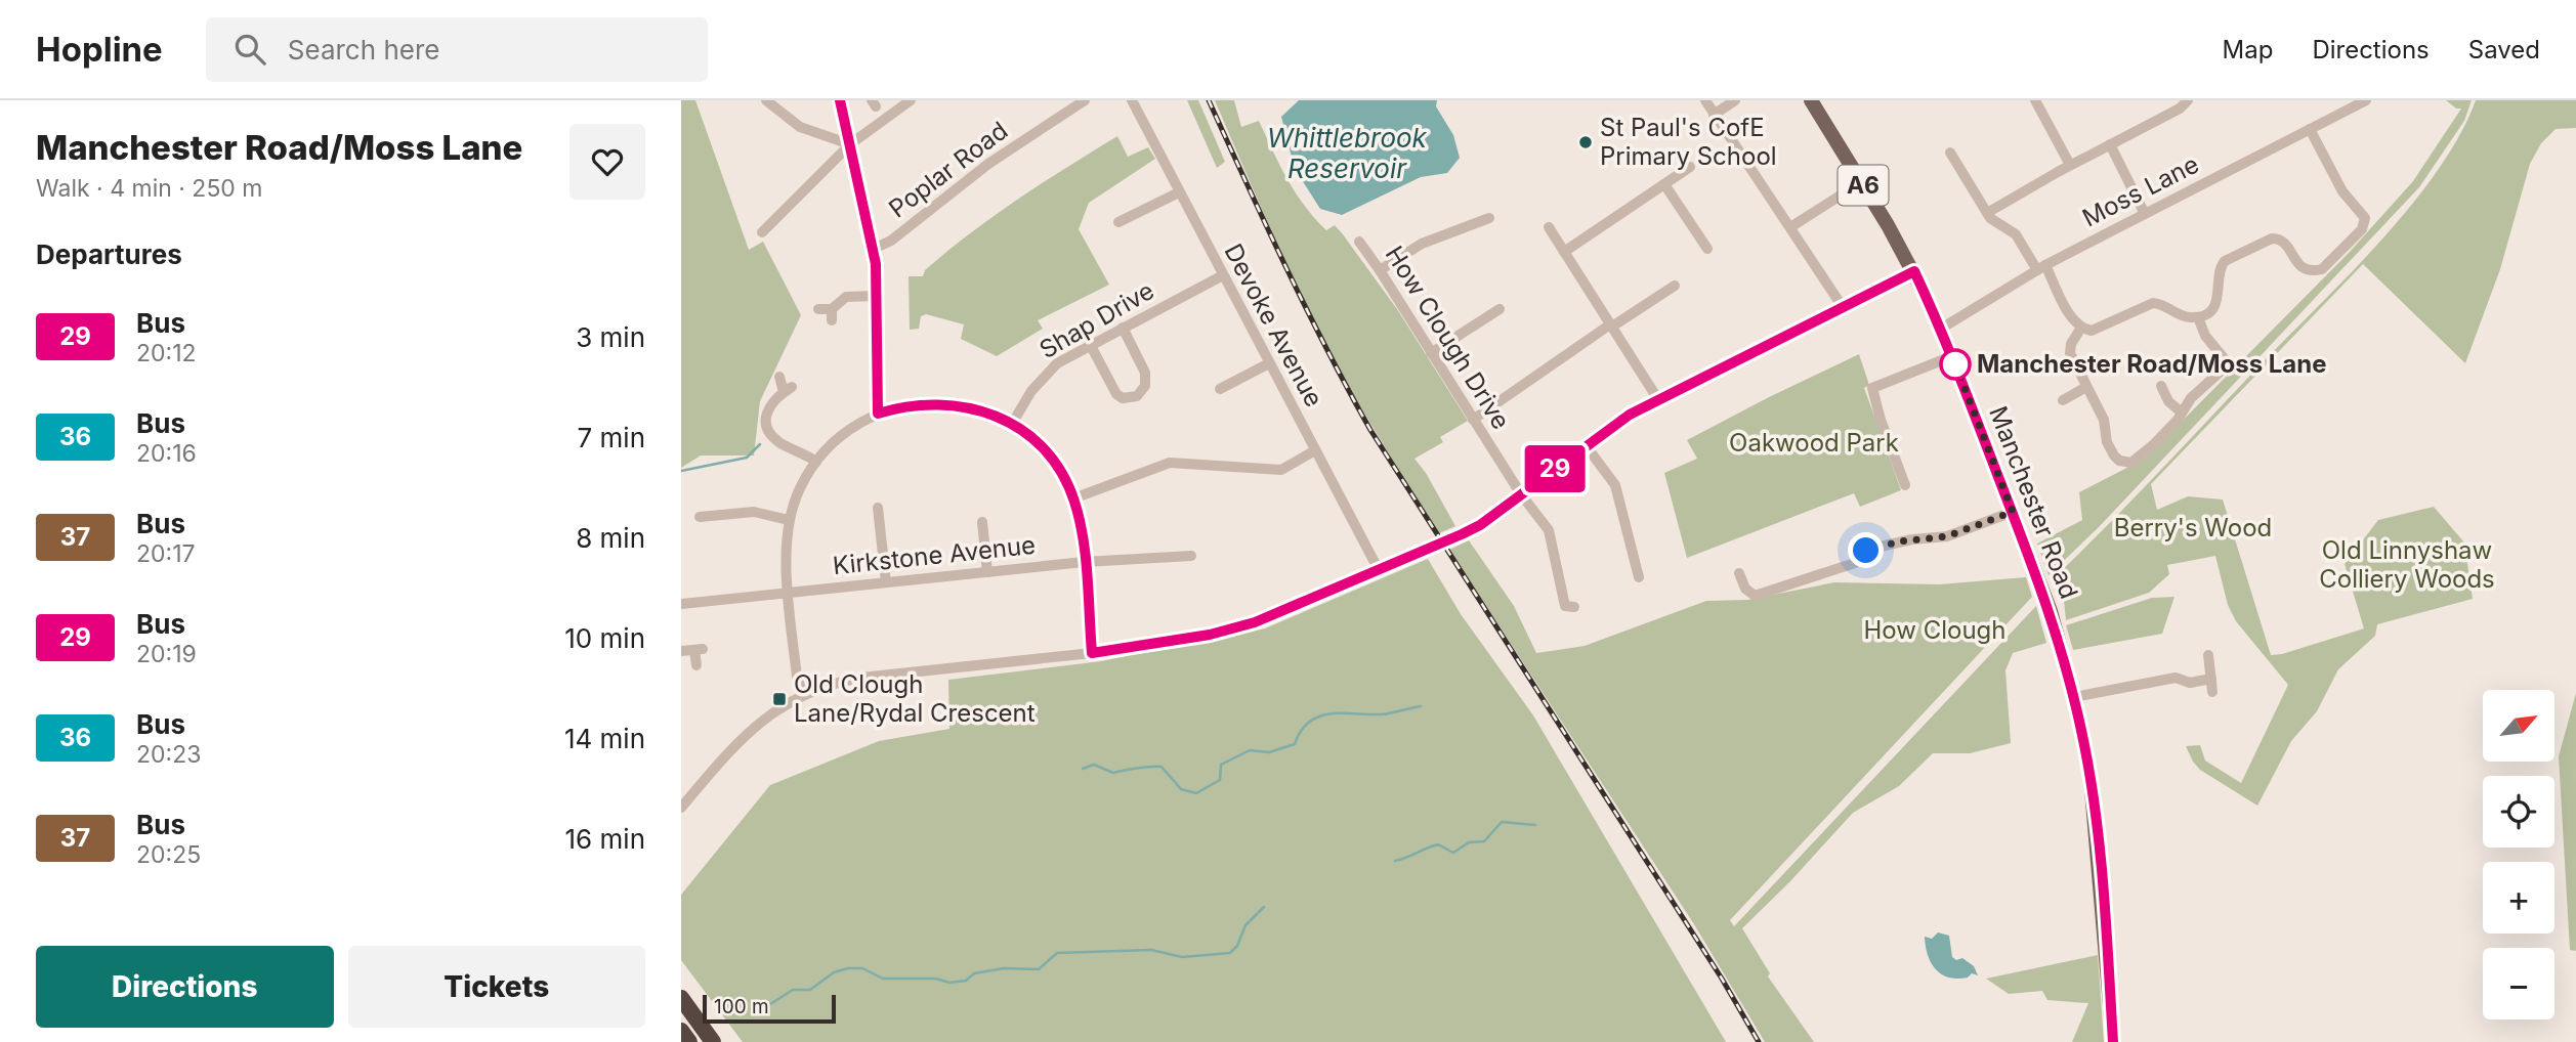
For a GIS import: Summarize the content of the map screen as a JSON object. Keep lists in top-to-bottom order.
{
  "streets": {
    "main road": ["A6", "Manchester Road"],
    "street": [
      "Poplar Road",
      "Moss Lane",
      "Shap Drive",
      "Devoke Avenue",
      "How Clough Drive",
      "Kirkstone Avenue"
    ]
  },
  "crossings": [
    ["Moss Lane", "Manchester Road"],
    ["Shap Drive", "Devoke Avenue"]
  ],
  "water": ["Whittlebrook Reservoir"],
  "parks": [
    "Oakwood Park",
    "Berry's Wood",
    "Old Linnyshaw Colliery Woods",
    "How Clough"
  ],
  "places": {
    "other": ["St Paul's CofE Primary School", "Manchester Road/Moss Lane"],
    "transit": ["Old Clough Lane/Rydal Crescent"]
  },
  "lines": ["bus line 29"],
  "scale_bar": "100 m",
  "north": "top right",
  "page": {
    "header": "Hopline",
    "search": "Search here",
    "nav": ["Map", "Directions", "Saved"],
    "heading": [
      ["Manchester Road/Moss Lane", "Walk · 4 min · 250 m"],
      "Departures"
    ],
    "on_map": "29",
    "list": [
      {
        "mark": "29",
        "name": "Bus",
        "note": "20:12",
        "value": "3 min"
      },
      {
        "mark": "36",
        "name": "Bus",
        "note": "20:16",
        "value": "7 min"
      },
      {
        "mark": "37",
        "name": "Bus",
        "note": "20:17",
        "value": "8 min"
      },
      {
        "mark": "29",
        "name": "Bus",
        "note": "20:19",
        "value": "10 min"
      },
      {
        "mark": "36",
        "name": "Bus",
        "note": "20:23",
        "value": "14 min"
      },
      {
        "mark": "37",
        "name": "Bus",
        "note": "20:25",
        "value": "16 min"
      }
    ],
    "map_buttons": ["+", "−"],
    "buttons": ["Directions", "Tickets"],
    "scale": "100 m"
  }
}
